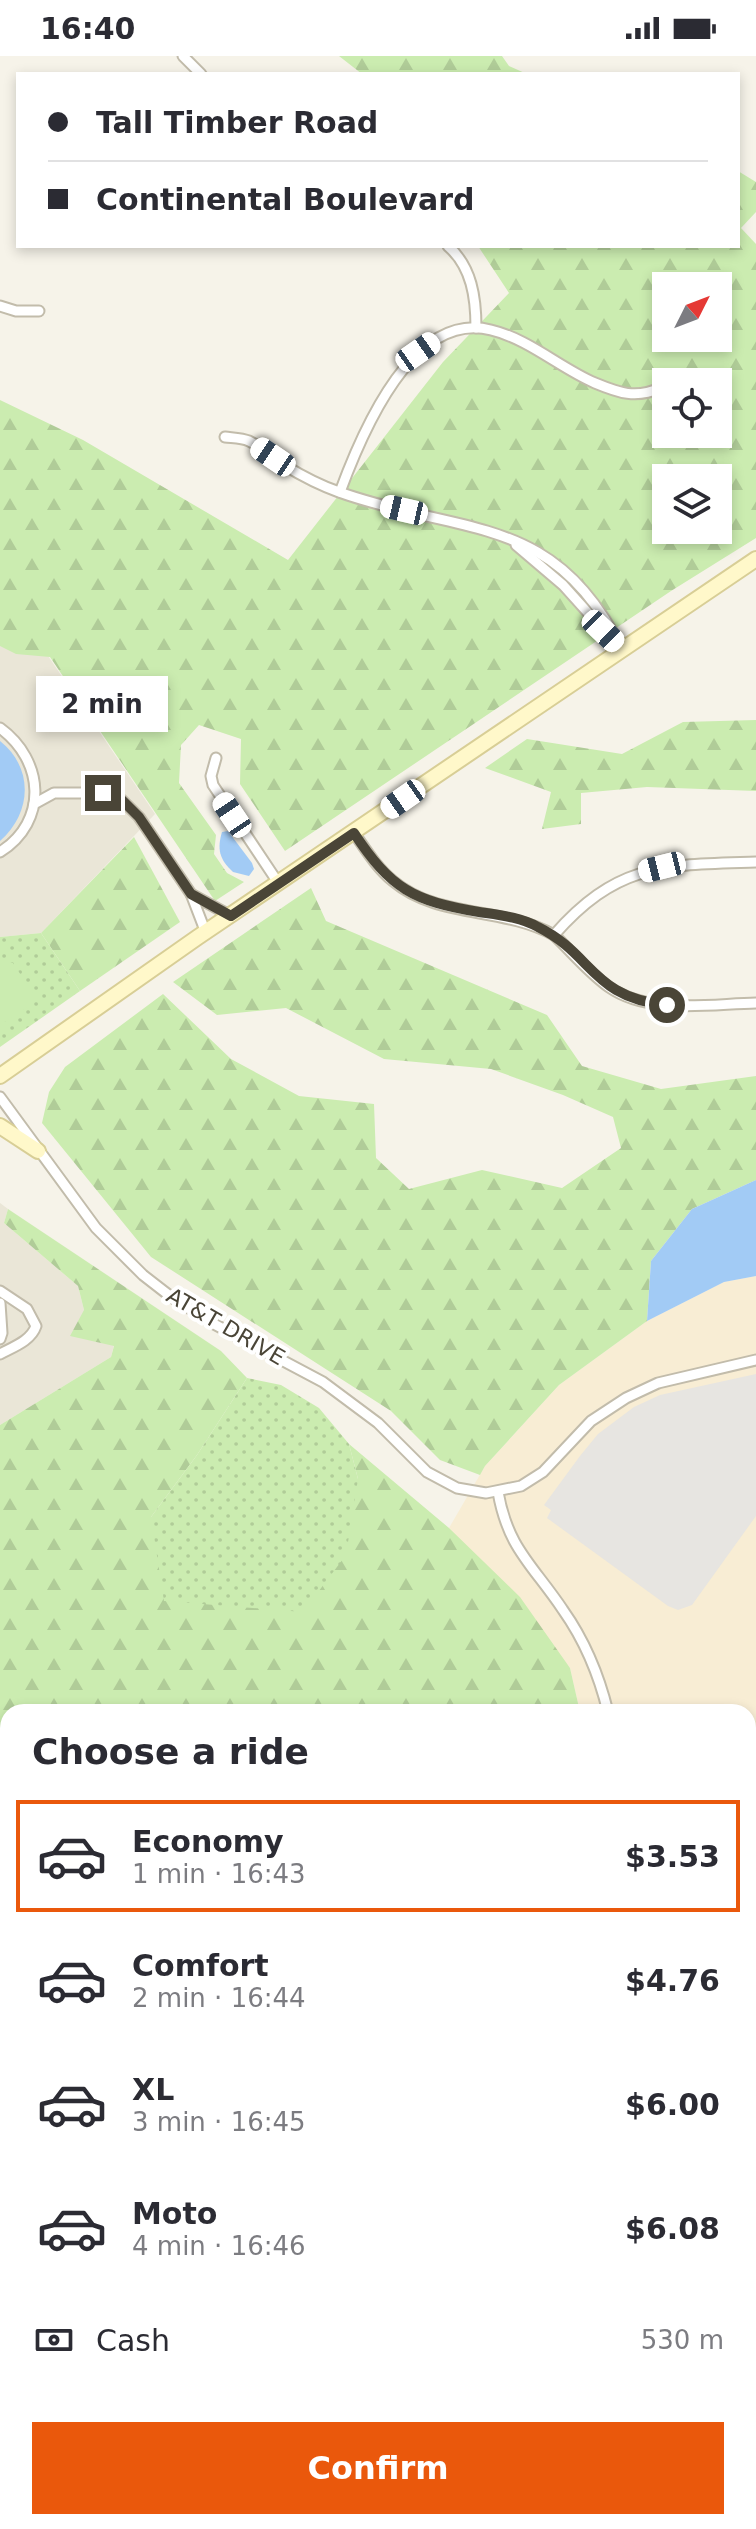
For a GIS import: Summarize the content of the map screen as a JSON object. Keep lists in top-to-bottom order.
{
  "streets": {
    "street": ["AT&T DRIVE"]
  },
  "north": "top right",
  "page": {
    "status": "16:40",
    "banner": ["Tall Timber Road", "Continental Boulevard"],
    "bubble": "2 min",
    "heading": "Choose a ride",
    "list": [
      {
        "name": "Economy",
        "note": "1 min · 16:43",
        "value": "$3.53"
      },
      {
        "name": "Comfort",
        "note": "2 min · 16:44",
        "value": "$4.76"
      },
      {
        "name": "XL",
        "note": "3 min · 16:45",
        "value": "$6.00"
      },
      {
        "name": "Moto",
        "note": "4 min · 16:46",
        "value": "$6.08"
      }
    ],
    "pay": ["Cash", "530 m"],
    "buttons": "Confirm"
  }
}
